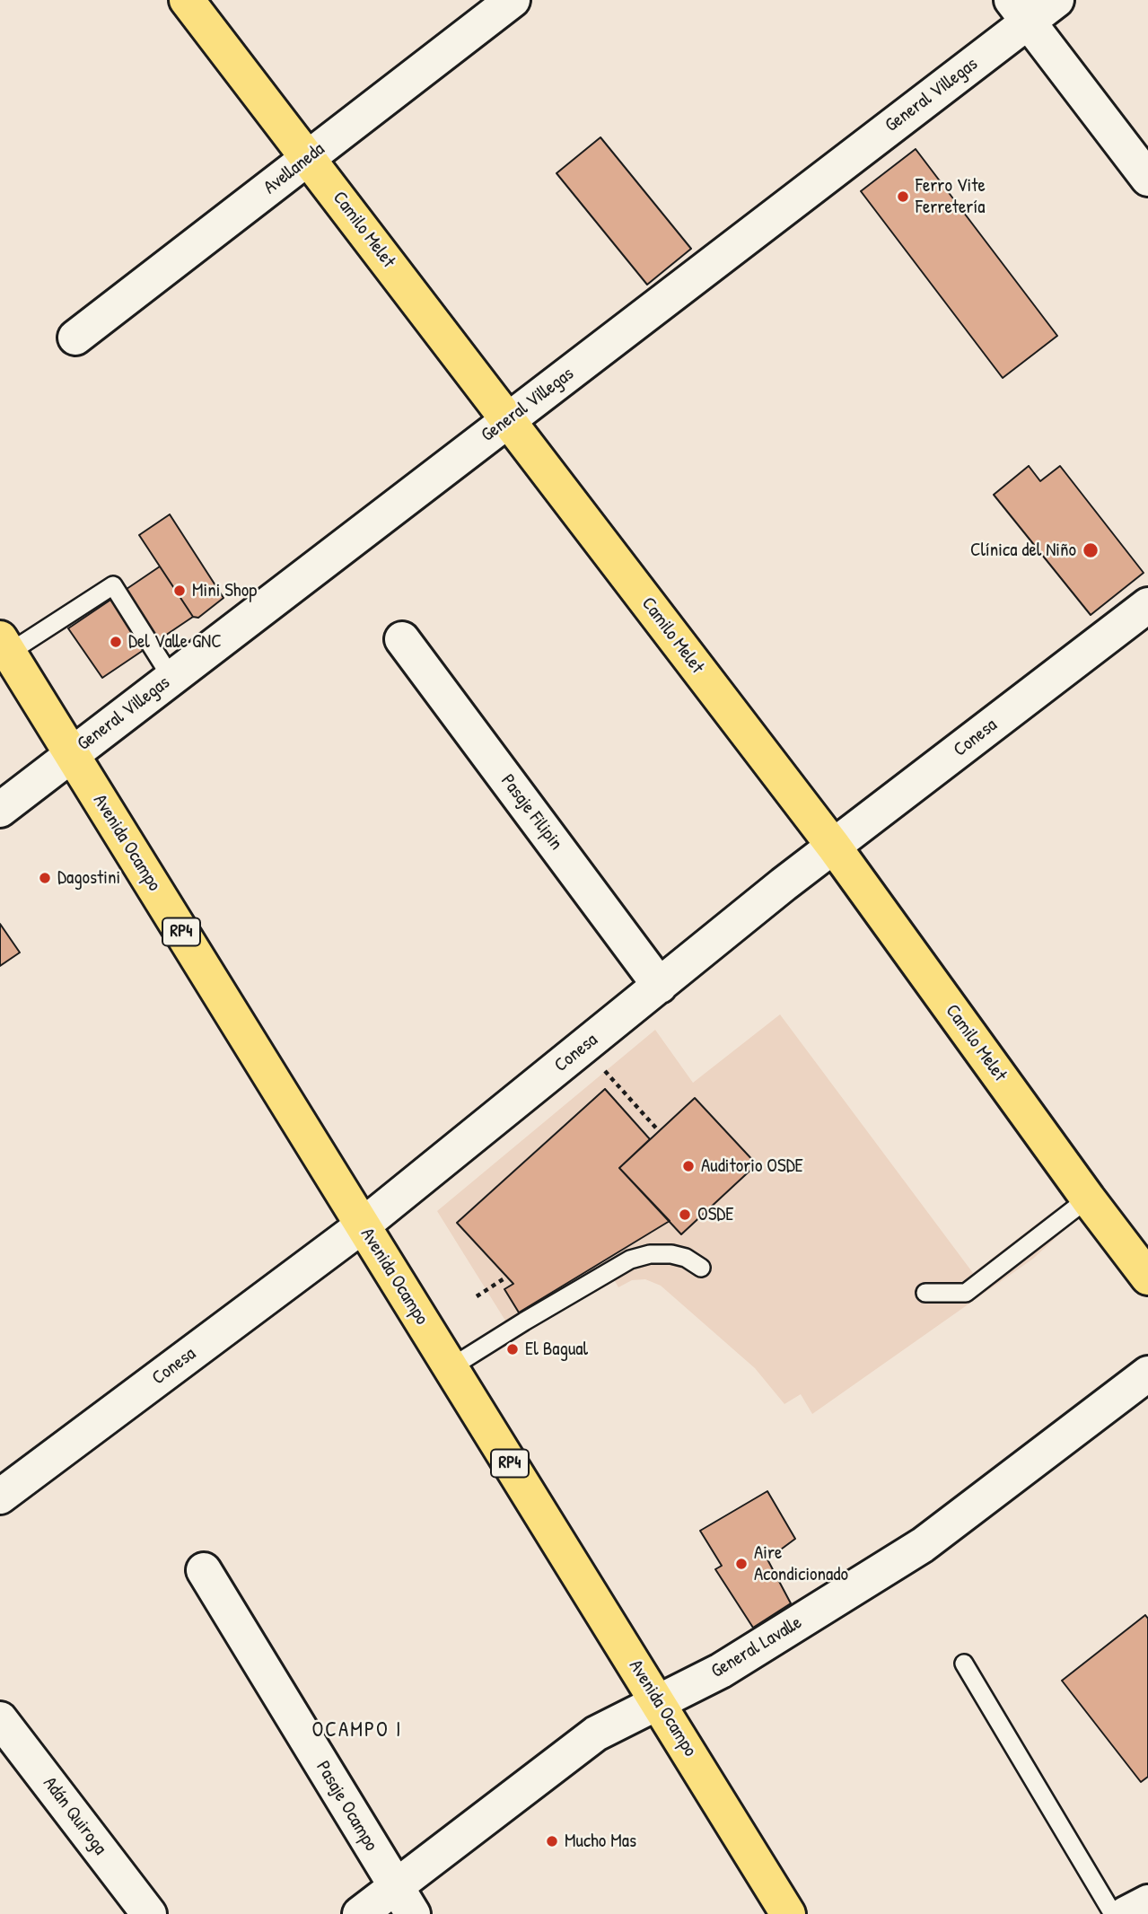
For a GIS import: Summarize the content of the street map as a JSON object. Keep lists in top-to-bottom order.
{
  "streets": {
    "main road": ["Camilo Melet", "Avenida Ocampo", "RP4"],
    "street": [
      "General Villegas",
      "Avellaneda",
      "Conesa",
      "Pasaje Filipin",
      "General Lavalle",
      "Pasaje Ocampo",
      "Adán Quiroga"
    ]
  },
  "crossings": [
    ["General Villegas", "Camilo Melet"],
    ["General Villegas", "Avenida Ocampo"],
    ["Avellaneda", "Camilo Melet"],
    ["Camilo Melet", "Conesa"],
    ["Conesa", "Pasaje Filipin"],
    ["Conesa", "Avenida Ocampo"],
    ["Avenida Ocampo", "General Lavalle"],
    ["General Lavalle", "Pasaje Ocampo"]
  ],
  "districts": ["OCAMPO I"],
  "places": [
    "Ferro Vite Ferretería",
    "Clínica del Niño",
    "Mini Shop",
    "Del Valle GNC",
    "Dagostini",
    "Auditorio OSDE",
    "OSDE",
    "El Bagual",
    "Aire Acondicionado",
    "Mucho Mas"
  ]
}
